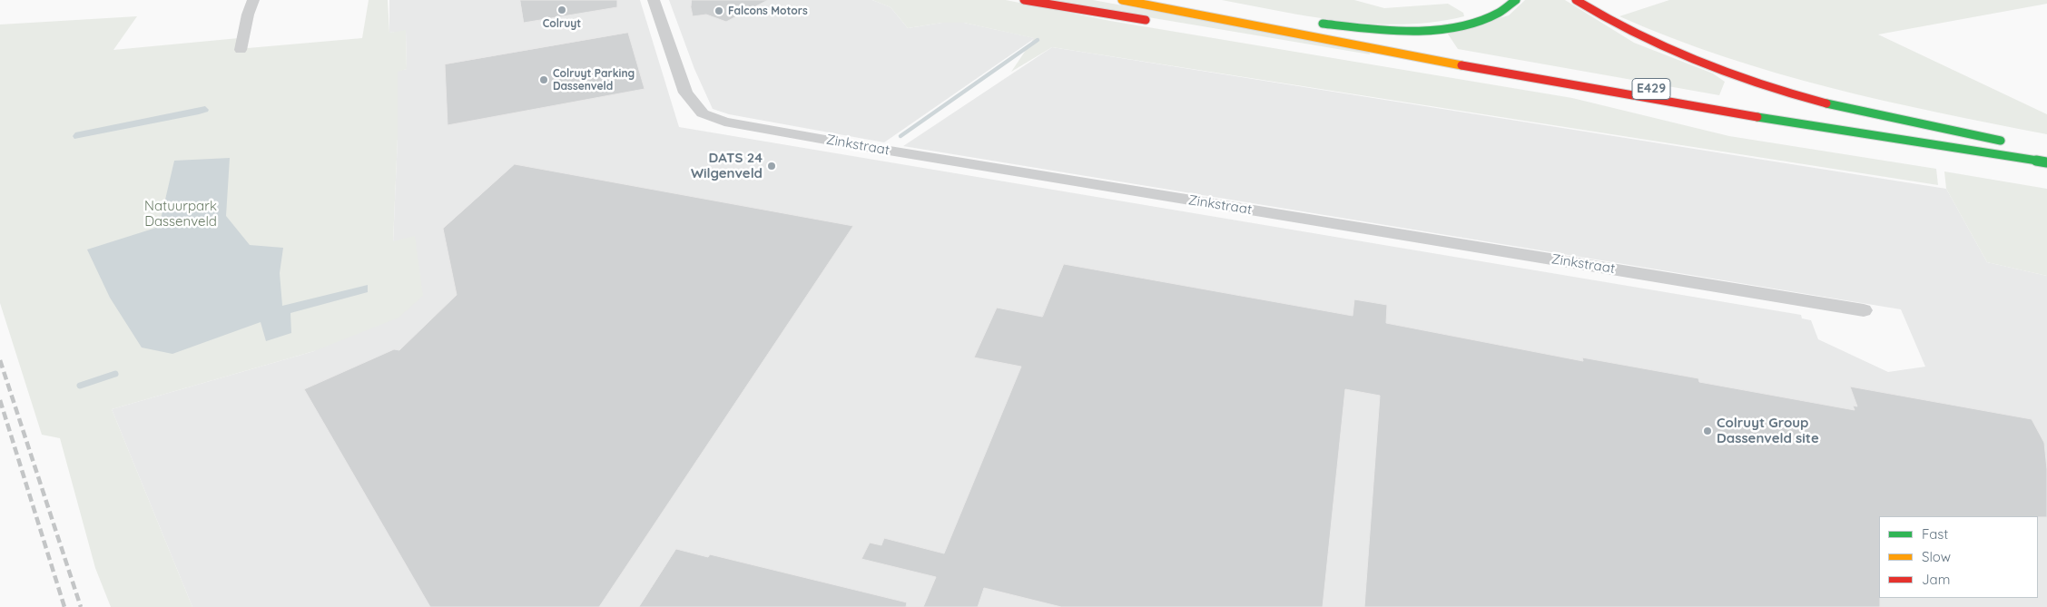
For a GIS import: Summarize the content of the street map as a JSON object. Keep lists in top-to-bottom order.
{
  "streets": {
    "highway": ["E429"],
    "street": ["Zinkstraat"]
  },
  "parks": ["Natuurpark Dassenveld"],
  "places": [
    "Colruyt",
    "Falcons Motors",
    "Colruyt Parking Dassenveld",
    "DATS 24 Wilgenveld",
    "Colruyt Group Dassenveld site"
  ],
  "legend": ["Fast", "Slow", "Jam"]
}
